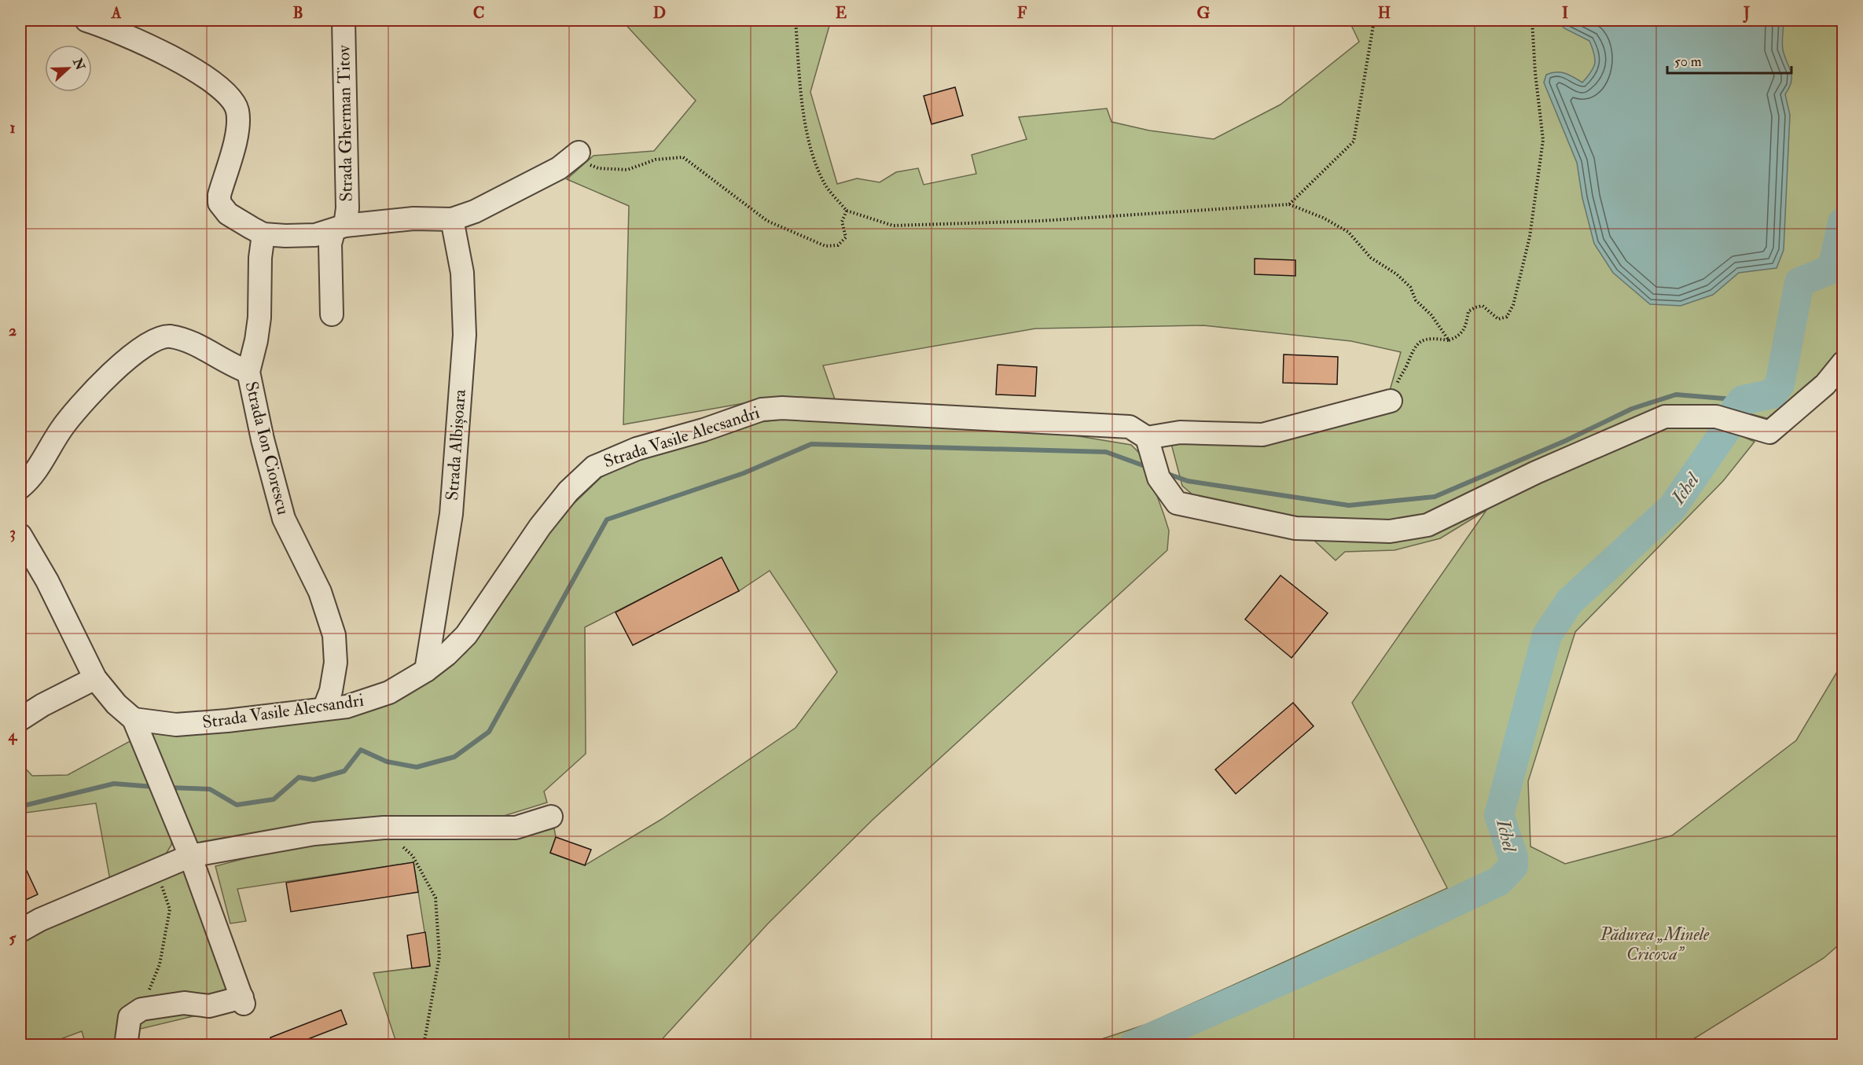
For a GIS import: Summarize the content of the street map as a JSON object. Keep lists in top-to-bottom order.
{
  "streets": {
    "street": [
      "Strada Gherman Titov",
      "Strada Vasile Alecsandri",
      "Strada Albișoara",
      "Strada Ion Ciorescu"
    ]
  },
  "crossings": [
    ["Strada Vasile Alecsandri", "Strada Albișoara"],
    ["Strada Vasile Alecsandri", "Strada Ion Ciorescu"]
  ],
  "water": ["Ichel"],
  "parks": ["Pădurea „Minele Cricova”"],
  "scale_bar": "50 m",
  "north": "right",
  "grid": {
    "columns": [
      "A",
      "B",
      "C",
      "D",
      "E",
      "F",
      "G",
      "H",
      "I",
      "J"
    ],
    "rows": [
      "1",
      "2",
      "3",
      "4",
      "5"
    ]
  }
}
